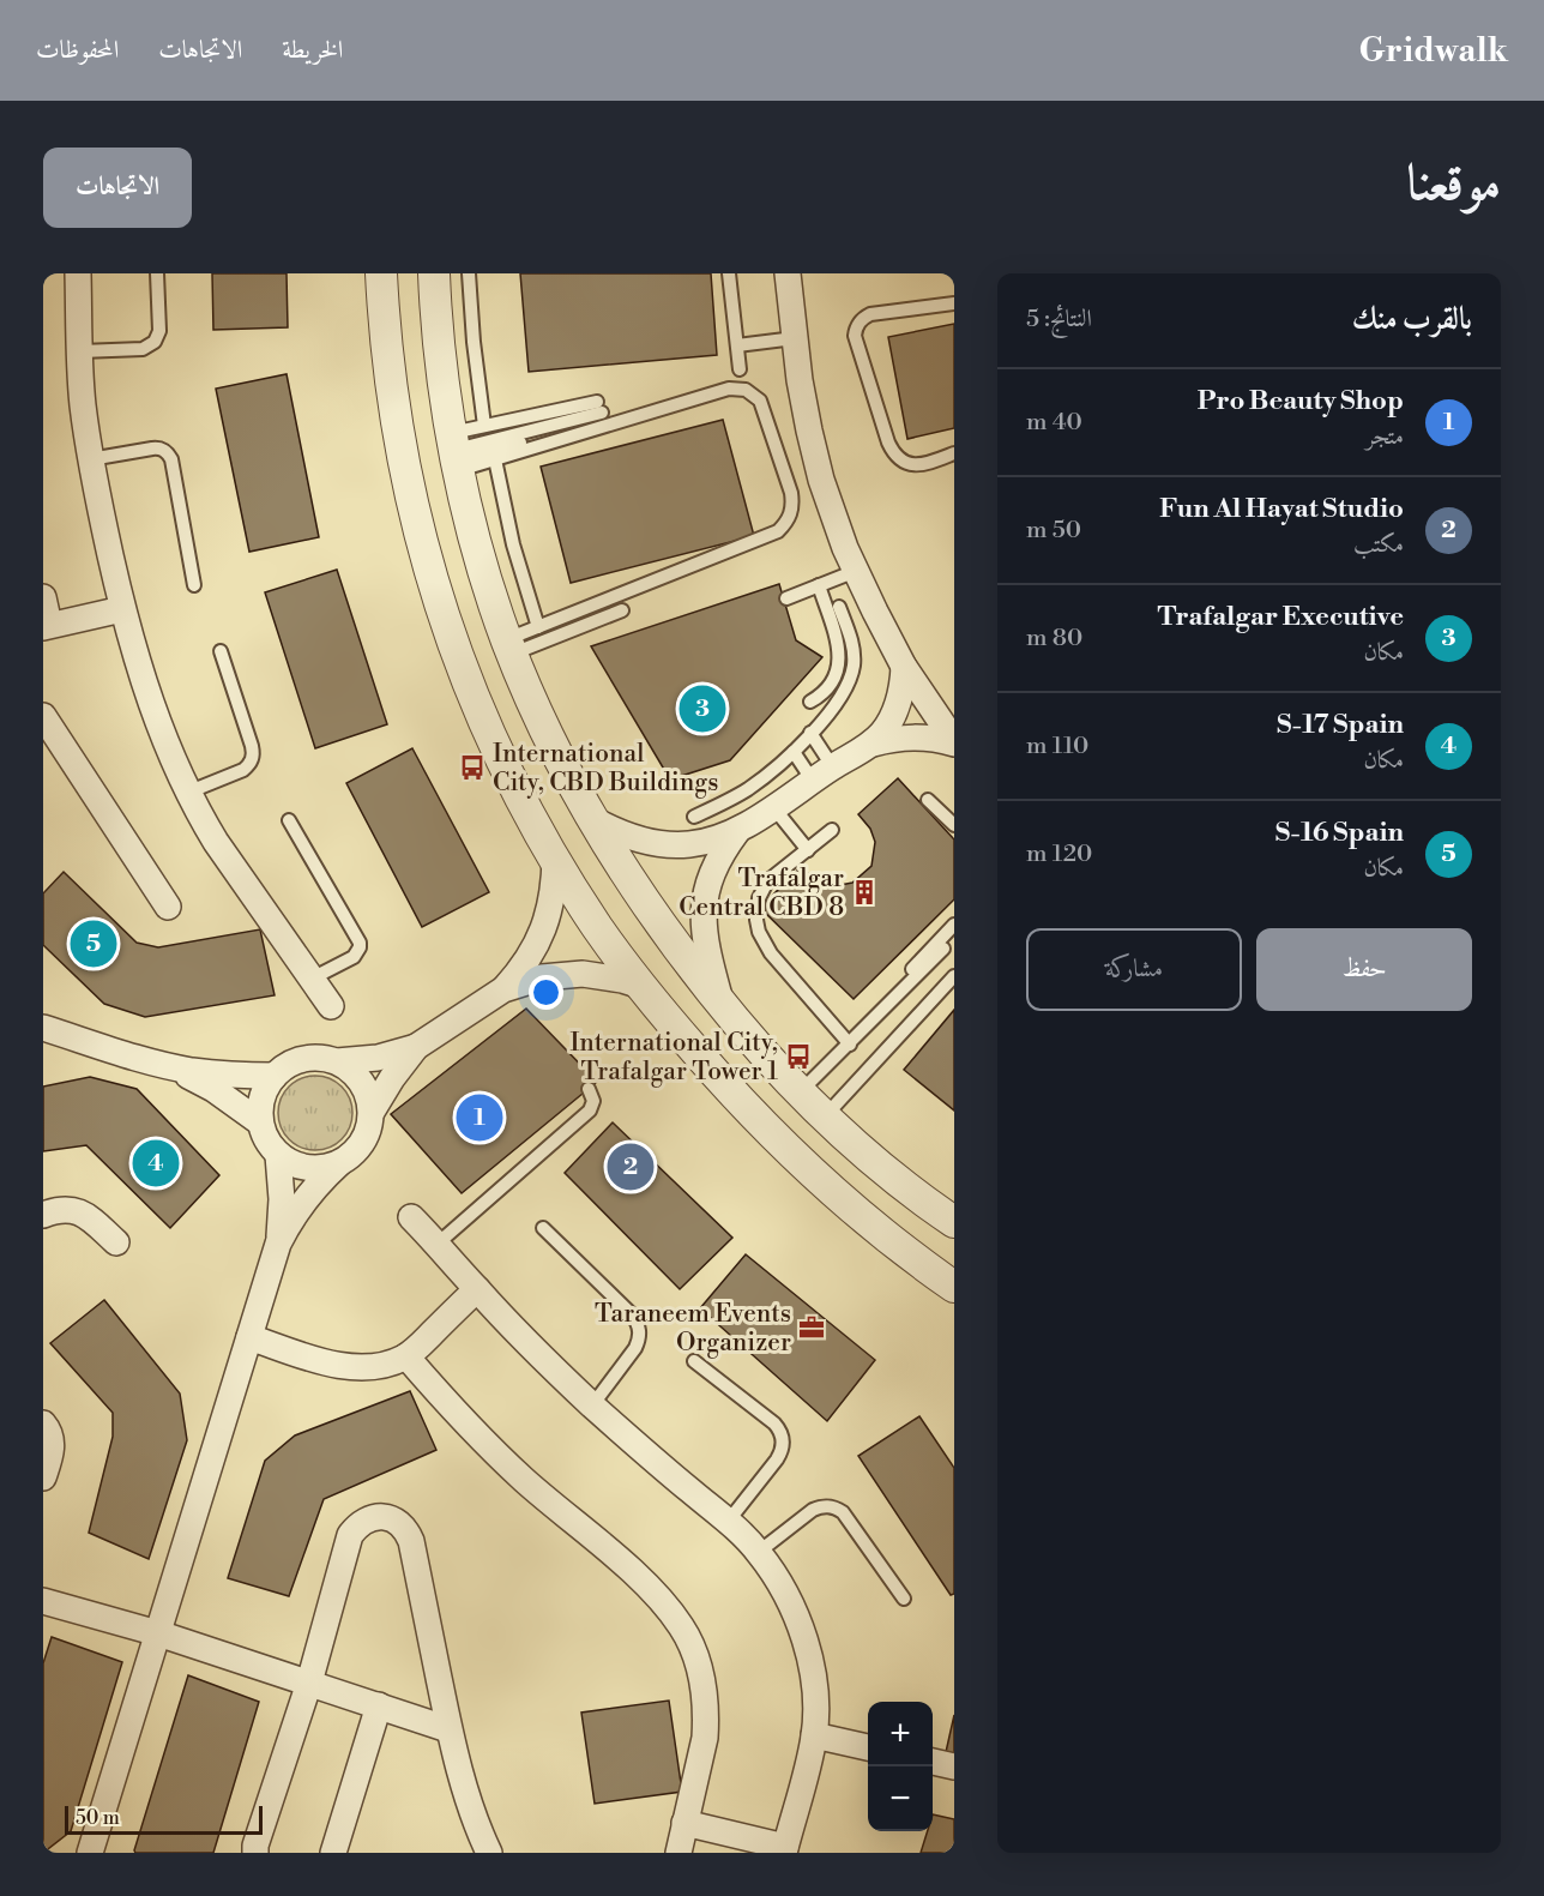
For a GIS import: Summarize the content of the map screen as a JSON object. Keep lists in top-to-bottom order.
{
  "places": {
    "bus stop": ["International City, CBD Buildings", "International City, Trafalgar Tower 1"],
    "building": ["Trafalgar Central CBD 8"],
    "office": ["Taraneem Events Organizer"]
  },
  "scale_bar": "50 m",
  "page": {
    "header": "Gridwalk",
    "nav": ["الخريطة", "الاتجاهات", "المحفوظات"],
    "title": "موقعنا",
    "buttons": [
      "الاتجاهات",
      ["حفظ", "مشاركة"]
    ],
    "heading": ["بالقرب منك", "النتائج: 5"],
    "list": [
      {
        "mark": "1",
        "name": "Pro Beauty Shop",
        "note": "متجر",
        "value": "40 m"
      },
      {
        "mark": "2",
        "name": "Fun Al Hayat Studio",
        "note": "مكتب",
        "value": "50 m"
      },
      {
        "mark": "3",
        "name": "Trafalgar Executive",
        "note": "مكان",
        "value": "80 m"
      },
      {
        "mark": "4",
        "name": "S-17 Spain",
        "note": "مكان",
        "value": "110 m"
      },
      {
        "mark": "5",
        "name": "S-16 Spain",
        "note": "مكان",
        "value": "120 m"
      }
    ],
    "pins": [
      "3",
      "5",
      "1",
      "4",
      "2"
    ],
    "map_buttons": ["+", "−"],
    "scale": "50 m"
  }
}
